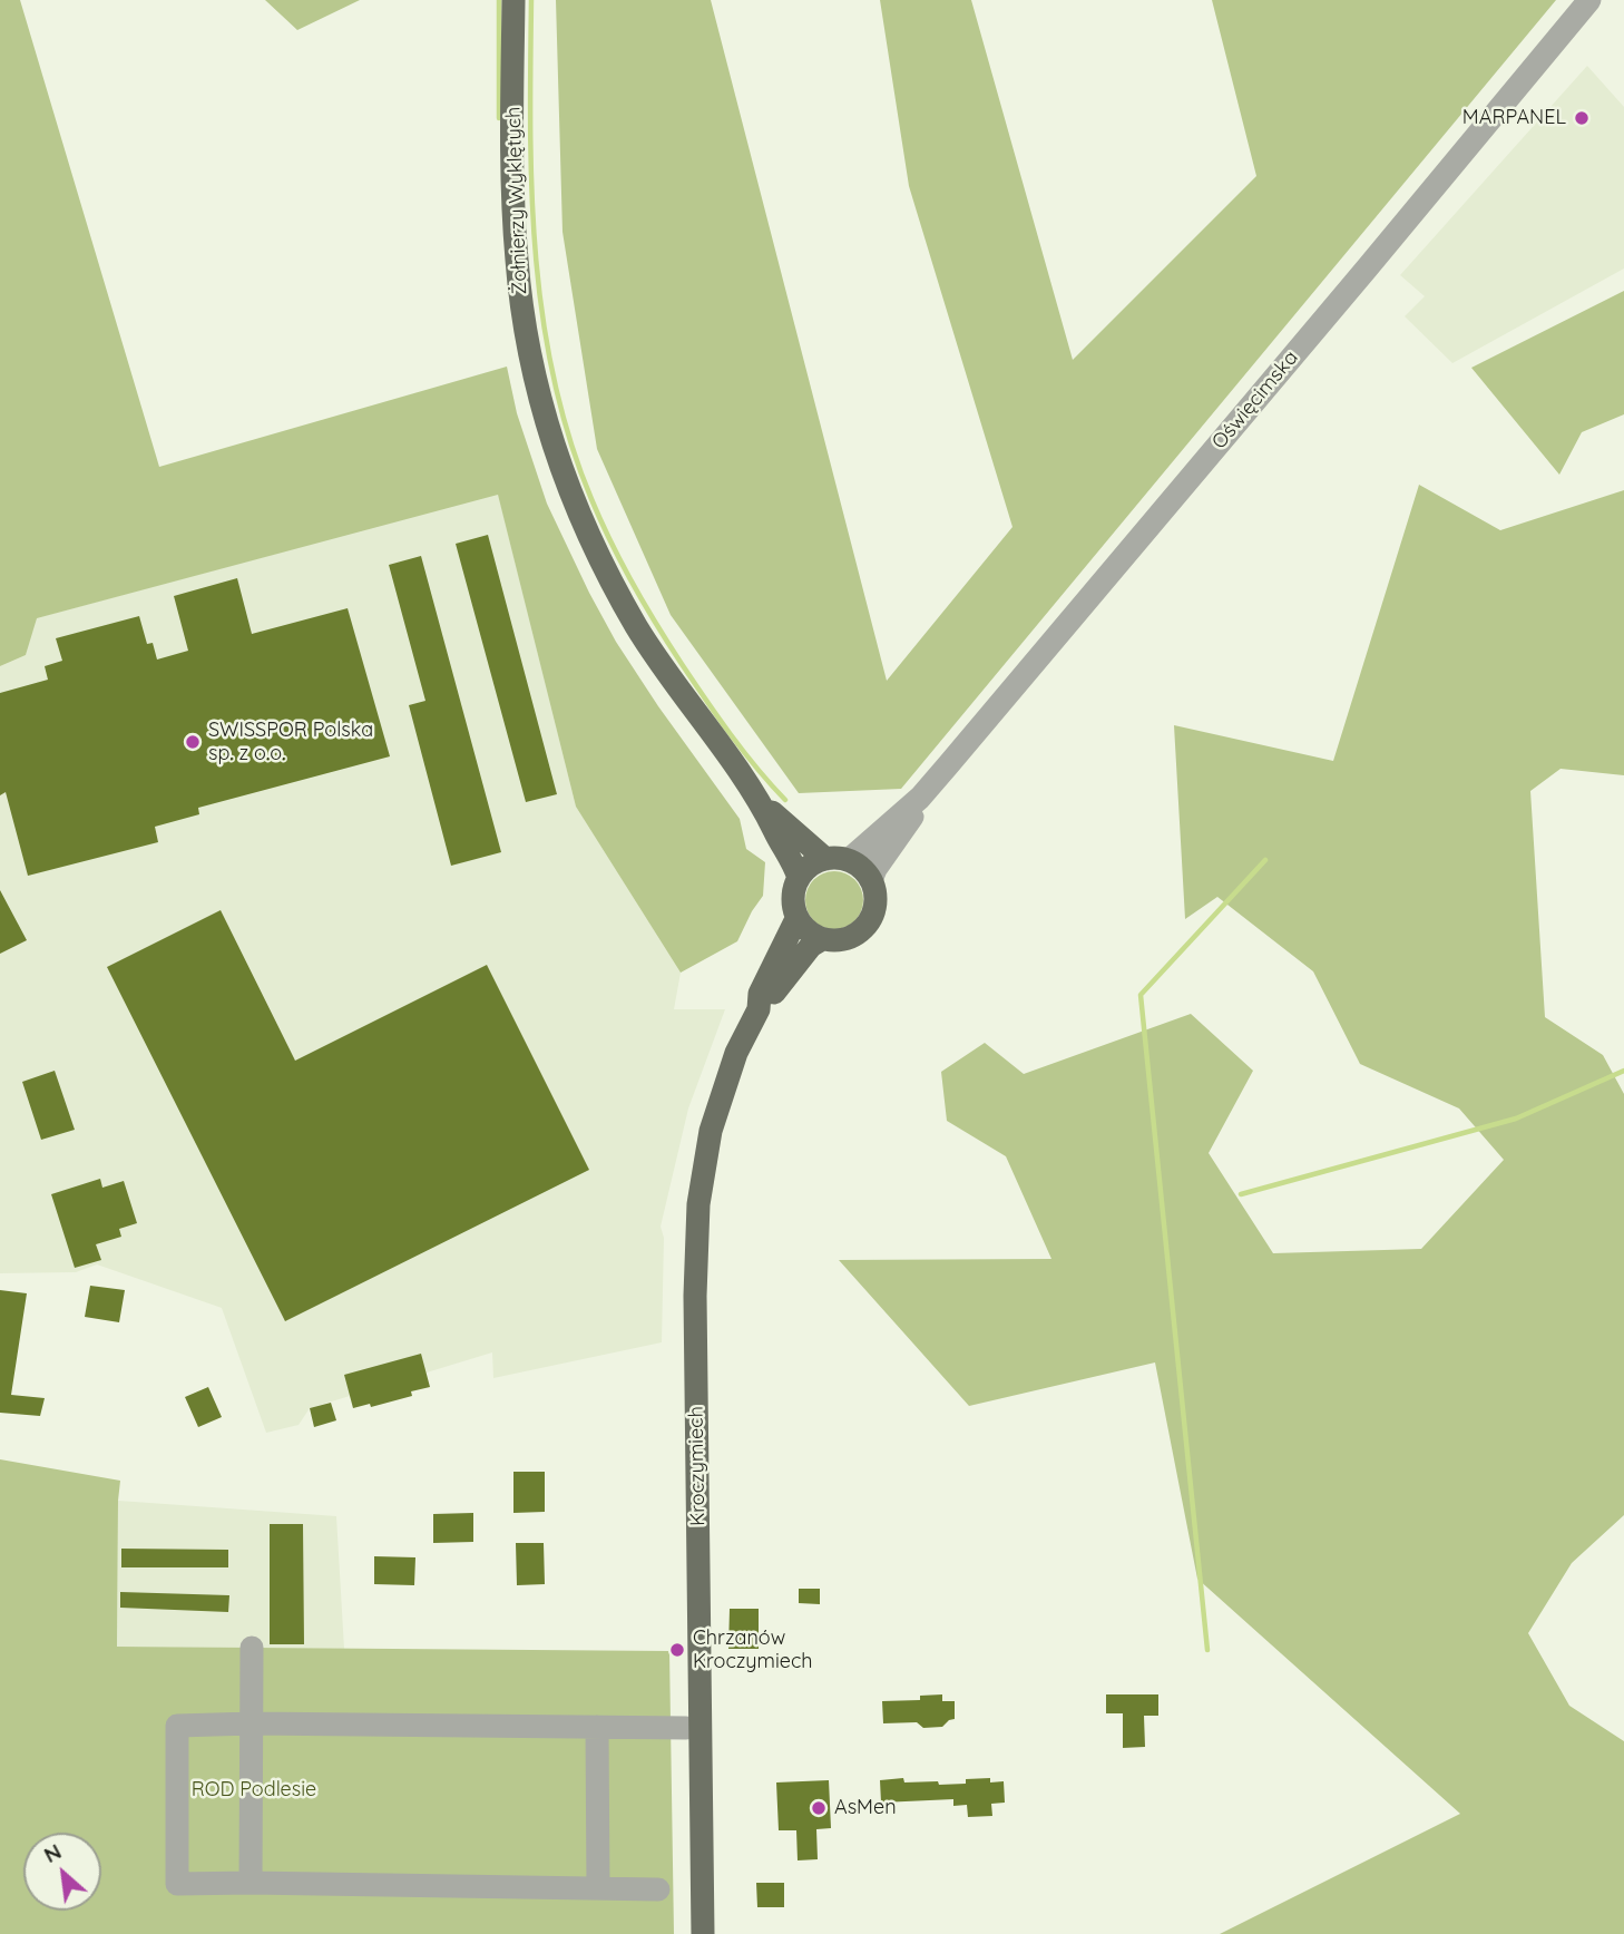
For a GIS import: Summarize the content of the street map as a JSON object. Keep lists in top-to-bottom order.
{
  "streets": {
    "main road": ["Żołnierzy Wyklętych", "Kroczymiech"],
    "street": ["Oświęcimska"]
  },
  "crossings": [
    ["Żołnierzy Wyklętych", "Oświęcimska"],
    ["Żołnierzy Wyklętych", "Kroczymiech"],
    ["Oświęcimska", "Kroczymiech"]
  ],
  "parks": ["ROD Podlesie"],
  "places": [
    "MARPANEL",
    "SWISSPOR Polska sp. z o.o.",
    "Chrzanów Kroczymiech",
    "AsMen"
  ],
  "north": "top left"
}
